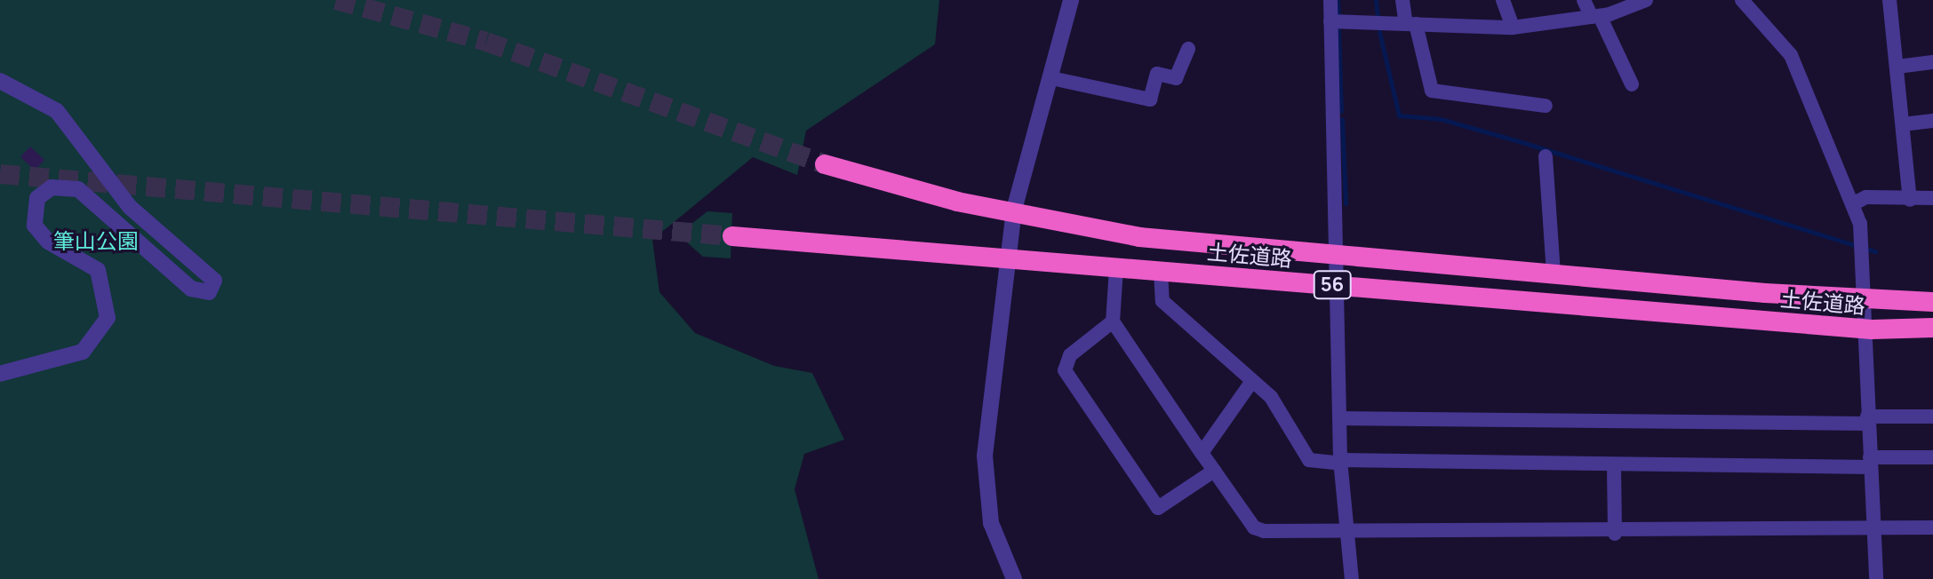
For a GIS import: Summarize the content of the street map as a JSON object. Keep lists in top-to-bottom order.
{
  "streets": {
    "highway": ["土佐道路", "56"]
  },
  "parks": ["筆山公園"]
}
